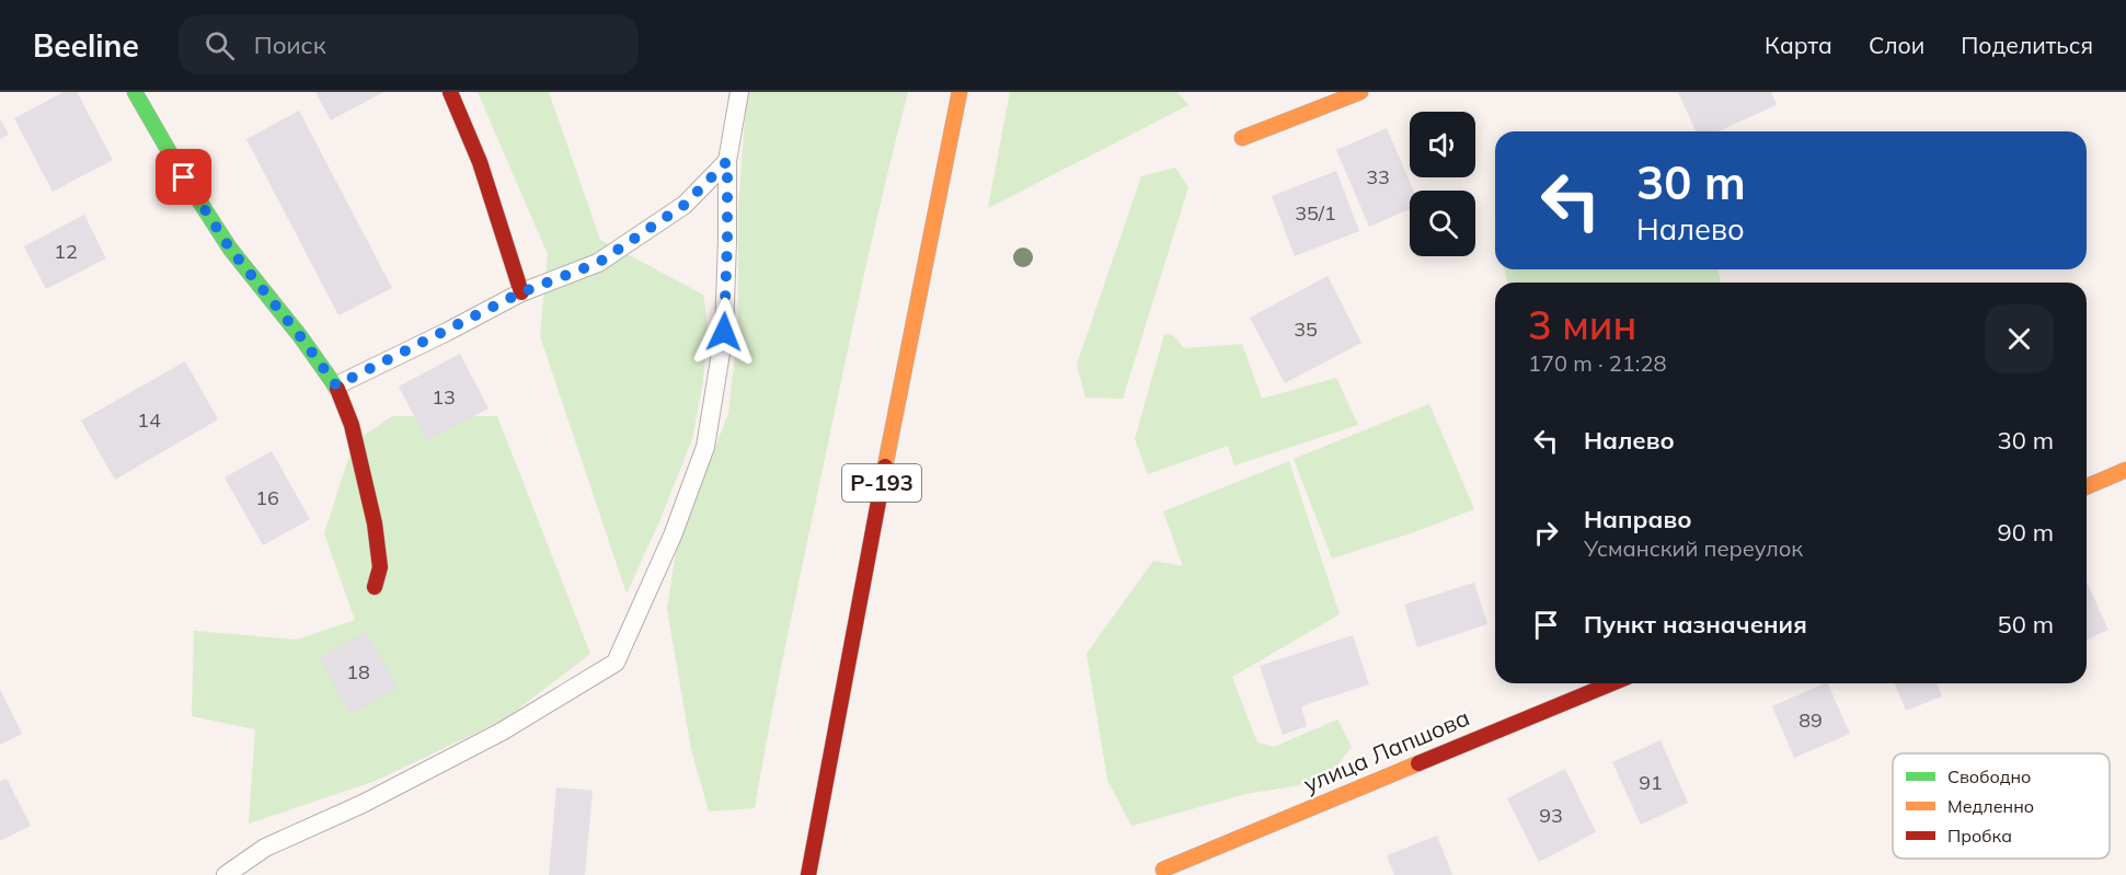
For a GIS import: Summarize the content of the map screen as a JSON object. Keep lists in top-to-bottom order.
{
  "streets": {
    "main road": ["Р-193", "улица Лапшова"]
  },
  "house_numbers": [
    "33",
    "35/1",
    "12",
    "35",
    "13",
    "14",
    "16",
    "18",
    "89",
    "91",
    "93"
  ],
  "legend": ["Свободно", "Медленно", "Пробка"],
  "page": {
    "header": "Beeline",
    "search": "Поиск",
    "nav": ["Карта", "Слои", "Поделиться"],
    "turn": ["30 m", "Налево"],
    "heading": ["3 мин", "170 m · 21:28"],
    "list": [
      {
        "name": "Налево",
        "value": "30 m"
      },
      {
        "name": "Направо",
        "note": "Усманский переулок",
        "value": "90 m"
      },
      {
        "name": "Пункт назначения",
        "value": "50 m"
      }
    ]
  }
}
